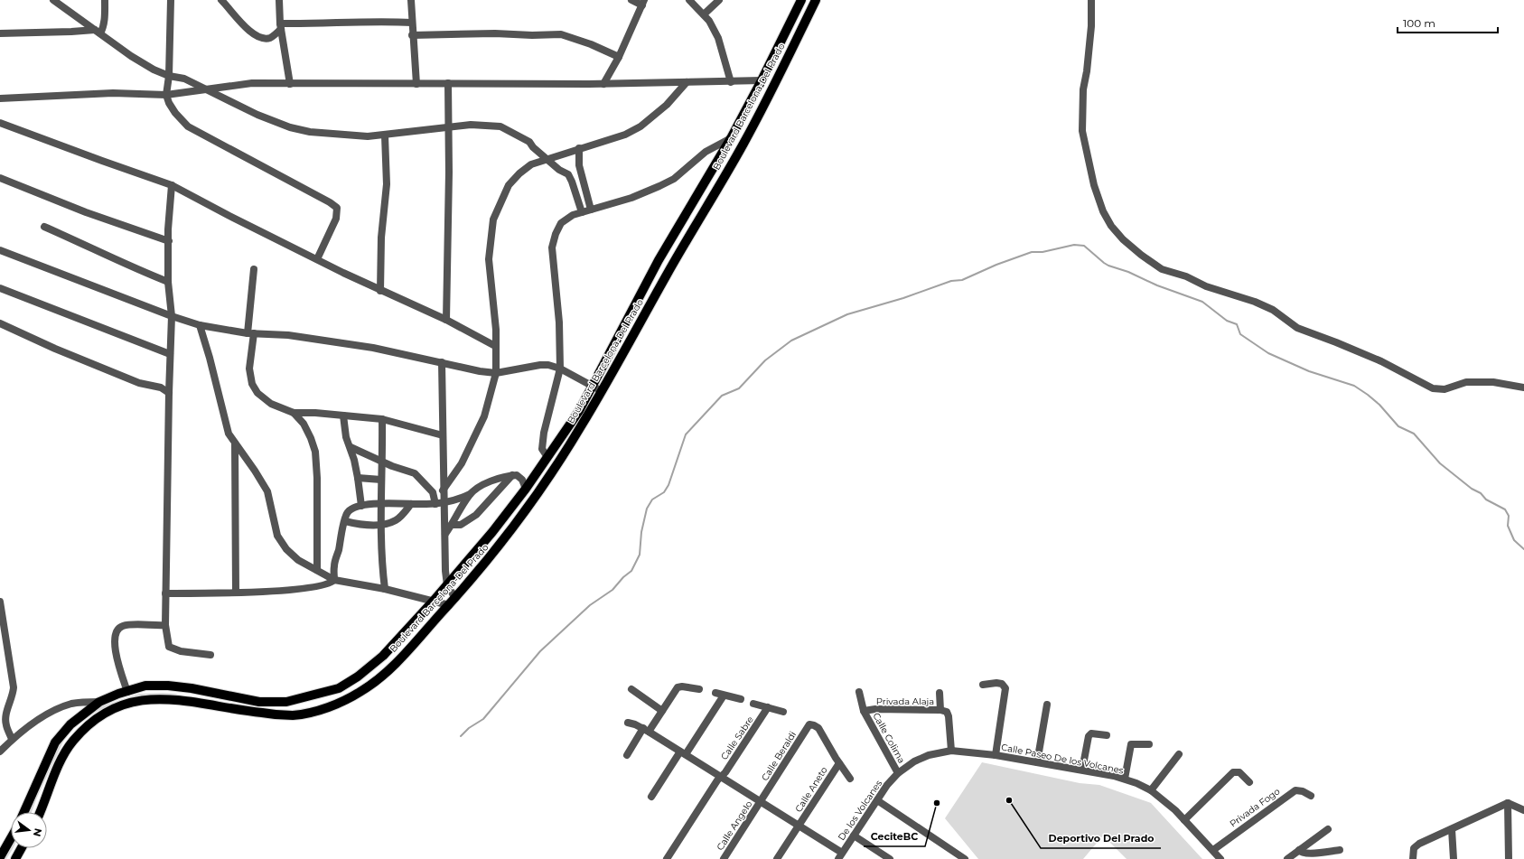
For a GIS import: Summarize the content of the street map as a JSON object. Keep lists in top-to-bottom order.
{
  "streets": {
    "main road": ["Boulevard Barcelona-Del Prado"],
    "street": [
      "Privada Alaja",
      "Calle Sabre",
      "Calle Colima",
      "Calle Beraldi",
      "Calle Paseo De los Volcanes",
      "Calle Aneto",
      "Privada Fogo",
      "De los Volcanes",
      "Calle Angelo"
    ]
  },
  "crossings": [
    ["Privada Alaja", "Calle Colima"],
    ["Calle Colima", "Calle Paseo De los Volcanes"],
    ["Calle Colima", "De los Volcanes"],
    ["Calle Beraldi", "Calle Aneto"],
    ["Calle Beraldi", "Calle Angelo"],
    ["Calle Paseo De los Volcanes", "Privada Fogo"],
    ["Calle Paseo De los Volcanes", "De los Volcanes"]
  ],
  "places": ["Deportivo Del Prado", "CeciteBC"],
  "scale_bar": "100 m",
  "north": "right"
}
